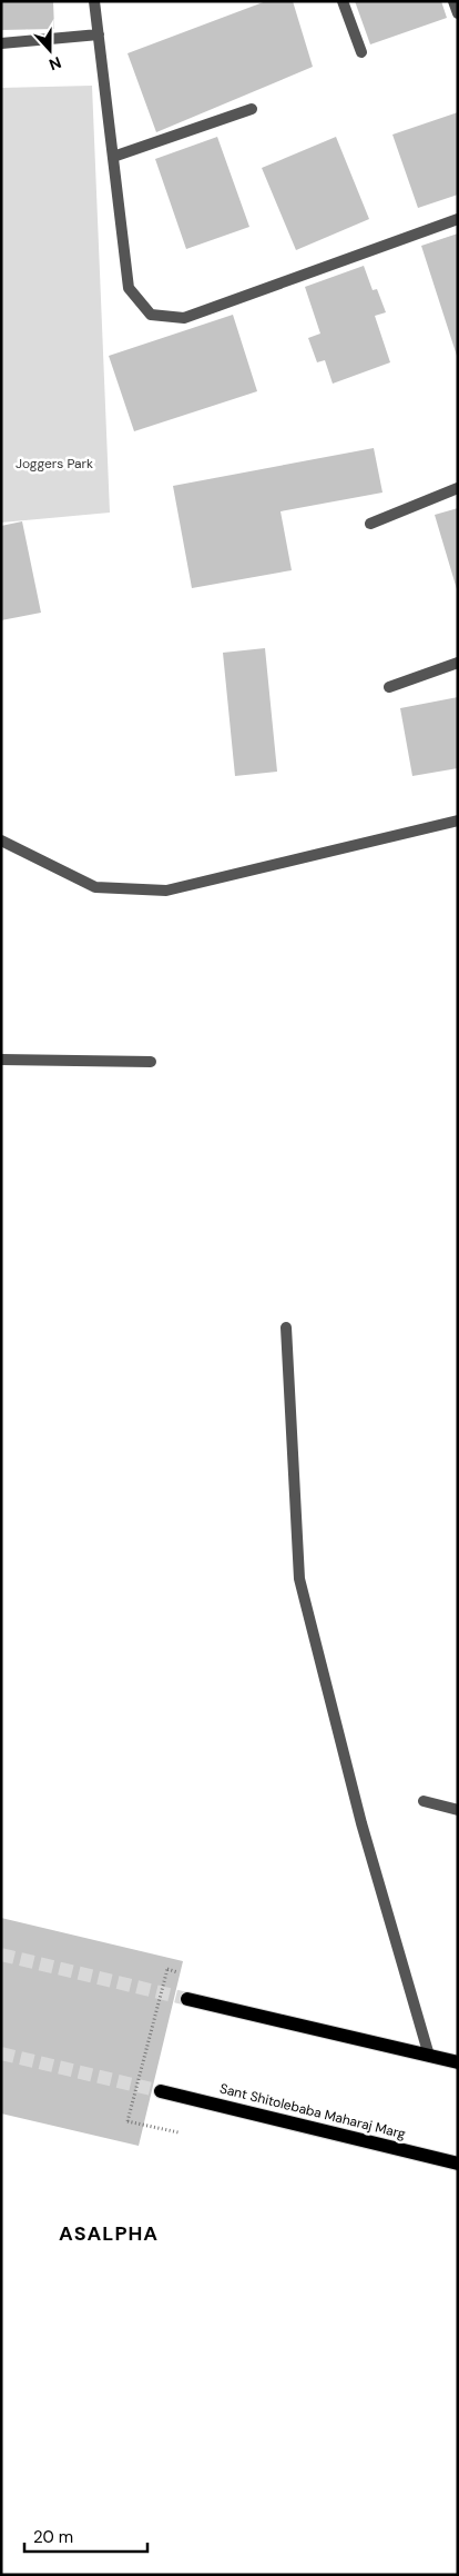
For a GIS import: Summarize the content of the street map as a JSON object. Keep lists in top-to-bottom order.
{
  "streets": {
    "main road": ["Sant Shitolebaba Maharaj Marg"]
  },
  "districts": ["ASALPHA"],
  "parks": ["Joggers Park"],
  "scale_bar": "20 m",
  "north": "bottom"
}
